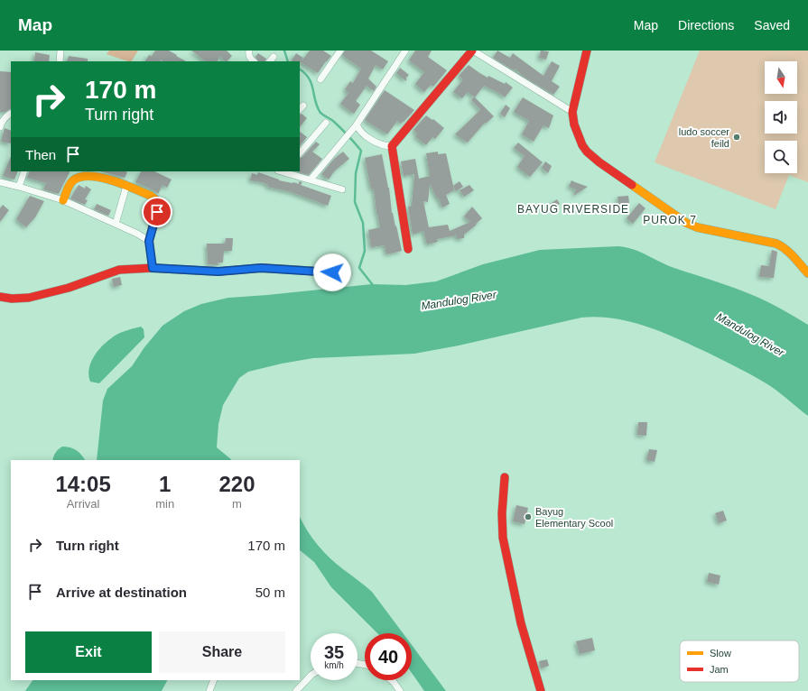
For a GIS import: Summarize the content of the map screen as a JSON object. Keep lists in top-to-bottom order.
{
  "districts": ["BAYUG RIVERSIDE", "PUROK 7"],
  "water": ["Mandulog River"],
  "places": ["ludo soccer feild", "Bayug Elementary Scool"],
  "legend": ["Slow", "Jam"],
  "north": "bottom",
  "page": {
    "header": "Map",
    "nav": ["Map", "Directions", "Saved"],
    "turn": ["170 m", "Turn right"],
    "then": "Then",
    "eta": [
      "14:05",
      "Arrival",
      "1",
      "min",
      "220",
      "m"
    ],
    "list": [
      {
        "name": "Turn right",
        "value": "170 m"
      },
      {
        "name": "Arrive at destination",
        "value": "50 m"
      }
    ],
    "buttons": ["Exit", "Share"],
    "speed": "35 km/h",
    "limit": "40"
  }
}
